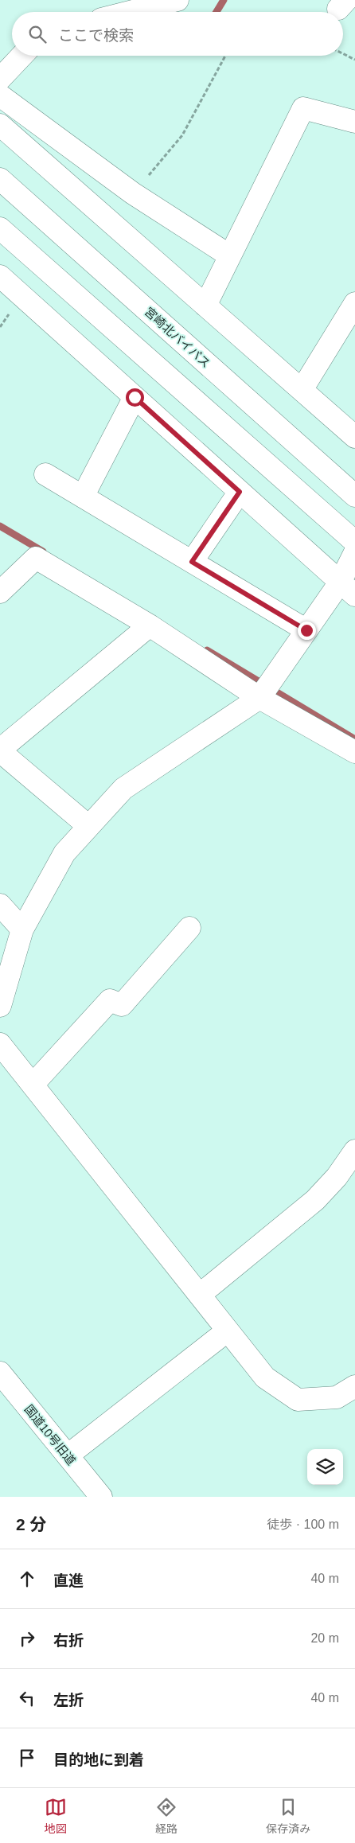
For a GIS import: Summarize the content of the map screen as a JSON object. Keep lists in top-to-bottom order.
{
  "streets": {
    "main road": ["宮崎北バイパス", "国道10号旧道"]
  },
  "page": {
    "search": "ここで検索",
    "heading": ["2 分", "徒歩 · 100 m"],
    "list": [
      ["直進", "40 m"],
      ["右折", "20 m"],
      ["左折", "40 m"],
      "目的地に到着"
    ],
    "nav": ["地図", "経路", "保存済み"]
  }
}
